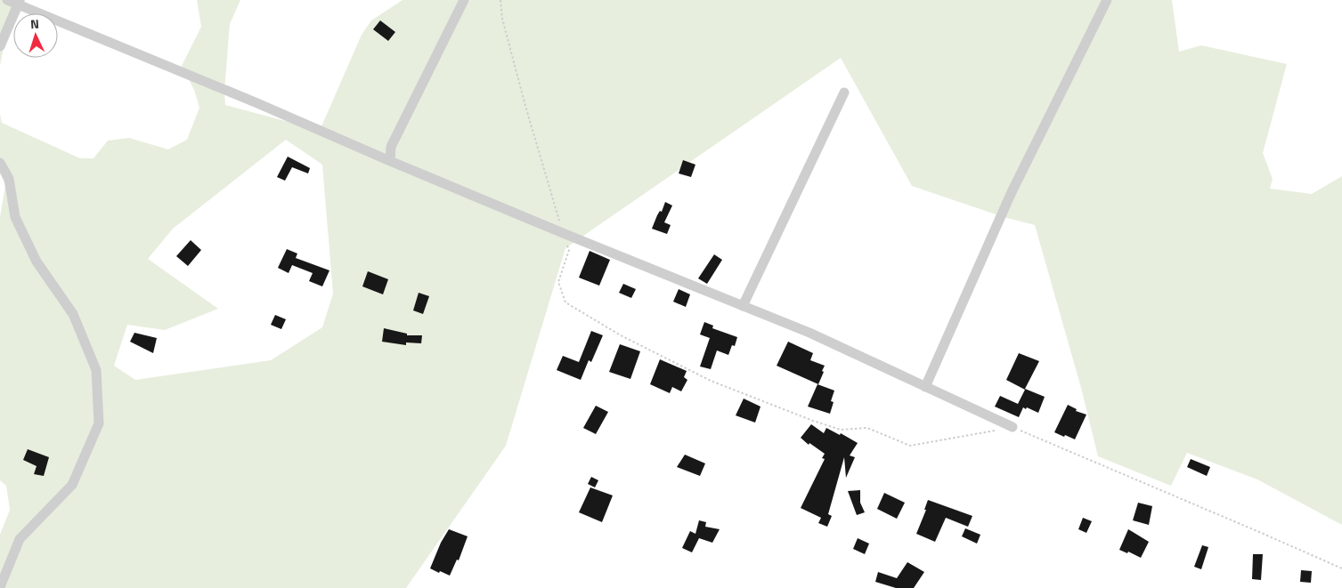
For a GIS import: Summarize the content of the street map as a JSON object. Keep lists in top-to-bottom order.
{
  "north": "top"
}
